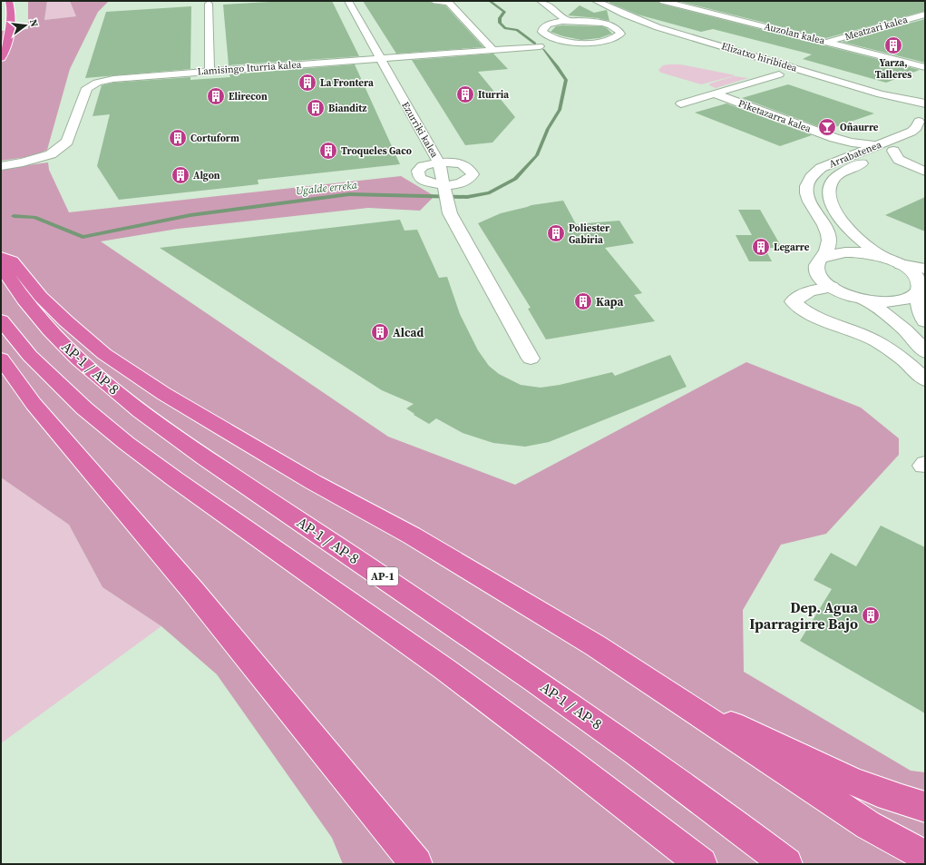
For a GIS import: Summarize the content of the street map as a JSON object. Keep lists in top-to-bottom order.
{
  "streets": {
    "highway": ["AP-1 / AP-8", "AP-1"],
    "street": [
      "Meatzari kalea",
      "Auzolan kalea",
      "Elizatxo hiribidea",
      "Lamisingo Iturria kalea",
      "Piketazarra kalea",
      "Ezurriki kalea",
      "Arrabatenea"
    ]
  },
  "crossings": [
    ["Meatzari kalea", "Auzolan kalea"],
    ["Lamisingo Iturria kalea", "Ezurriki kalea"],
    ["Piketazarra kalea", "Arrabatenea"]
  ],
  "water": ["Ugalde erreka"],
  "places": {
    "building": [
      "Yarza, Talleres",
      "La Frontera",
      "Iturria",
      "Elirecon",
      "Bianditz",
      "Cortuform",
      "Troqueles Gaco",
      "Algon",
      "Poliester Gabiria",
      "Legarre",
      "Kapa",
      "Alcad",
      "Dep. Agua Iparragirre Bajo"
    ],
    "bar": ["Oñaurre"]
  },
  "north": "right"
}
